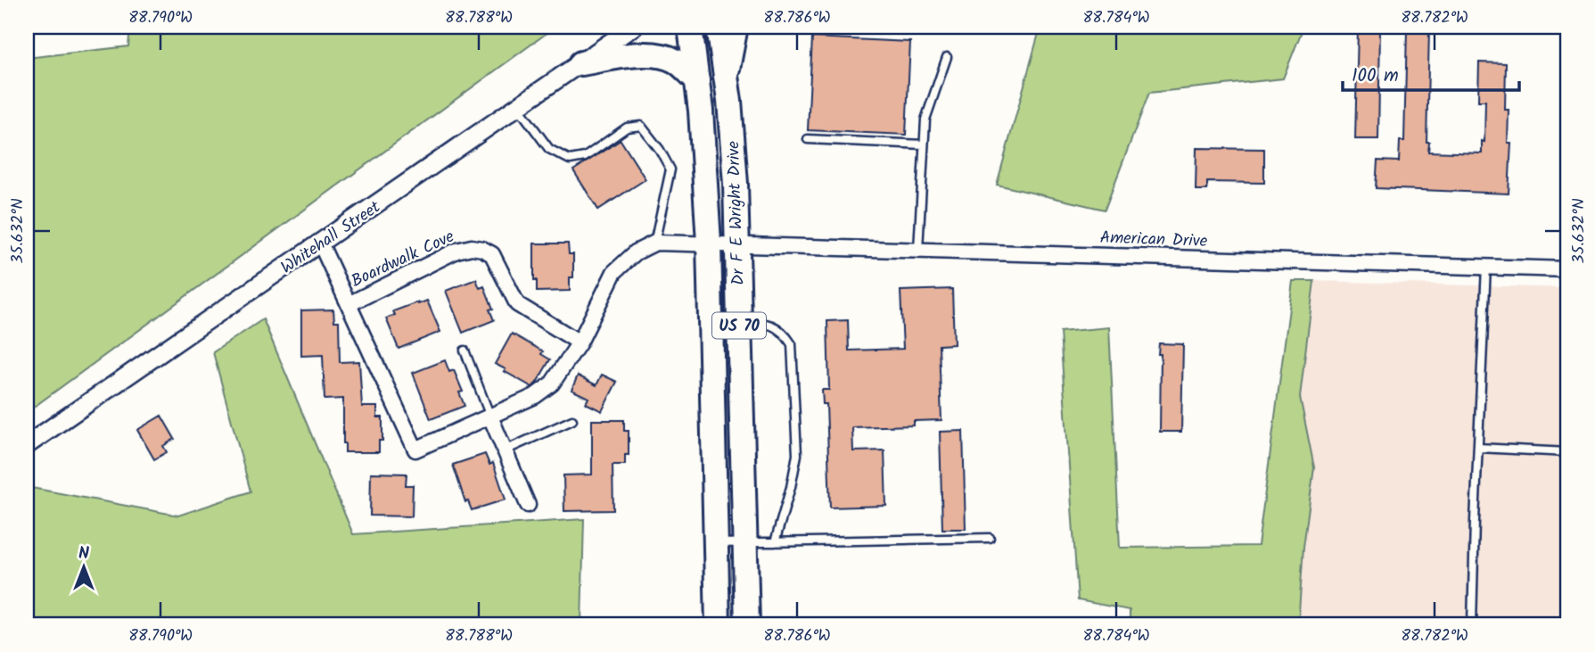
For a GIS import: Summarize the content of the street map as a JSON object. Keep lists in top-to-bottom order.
{
  "streets": {
    "highway": ["Dr F E Wright Drive", "US 70"],
    "street": ["Whitehall Street", "American Drive", "Boardwalk Cove"]
  },
  "crossings": [
    ["Dr F E Wright Drive", "American Drive"],
    ["Whitehall Street", "Boardwalk Cove"]
  ],
  "scale_bar": "100 m",
  "north": "top",
  "coordinates": [
    "88.790°W",
    "88.788°W",
    "88.786°W",
    "88.784°W",
    "88.782°W",
    "35.632°N"
  ]
}
